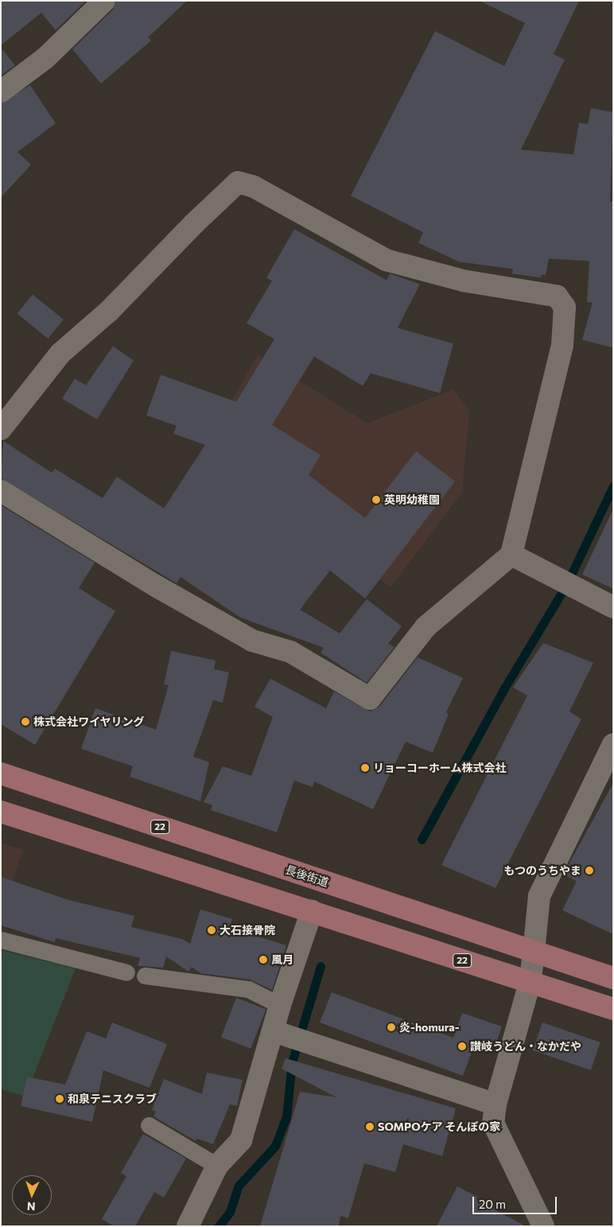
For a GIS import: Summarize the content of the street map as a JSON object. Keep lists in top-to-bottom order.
{
  "streets": {
    "main road": ["22", "長後街道"]
  },
  "places": [
    "英明幼稚園",
    "株式会社ワイヤリング",
    "リョーコーホーム株式会社",
    "もつのうちやま",
    "大石接骨院",
    "風月",
    "炎-homura-",
    "讃岐うどん・なかだや",
    "和泉テニスクラブ",
    "SOMPOケア そんぽの家"
  ],
  "scale_bar": "20 m",
  "north": "bottom"
}
